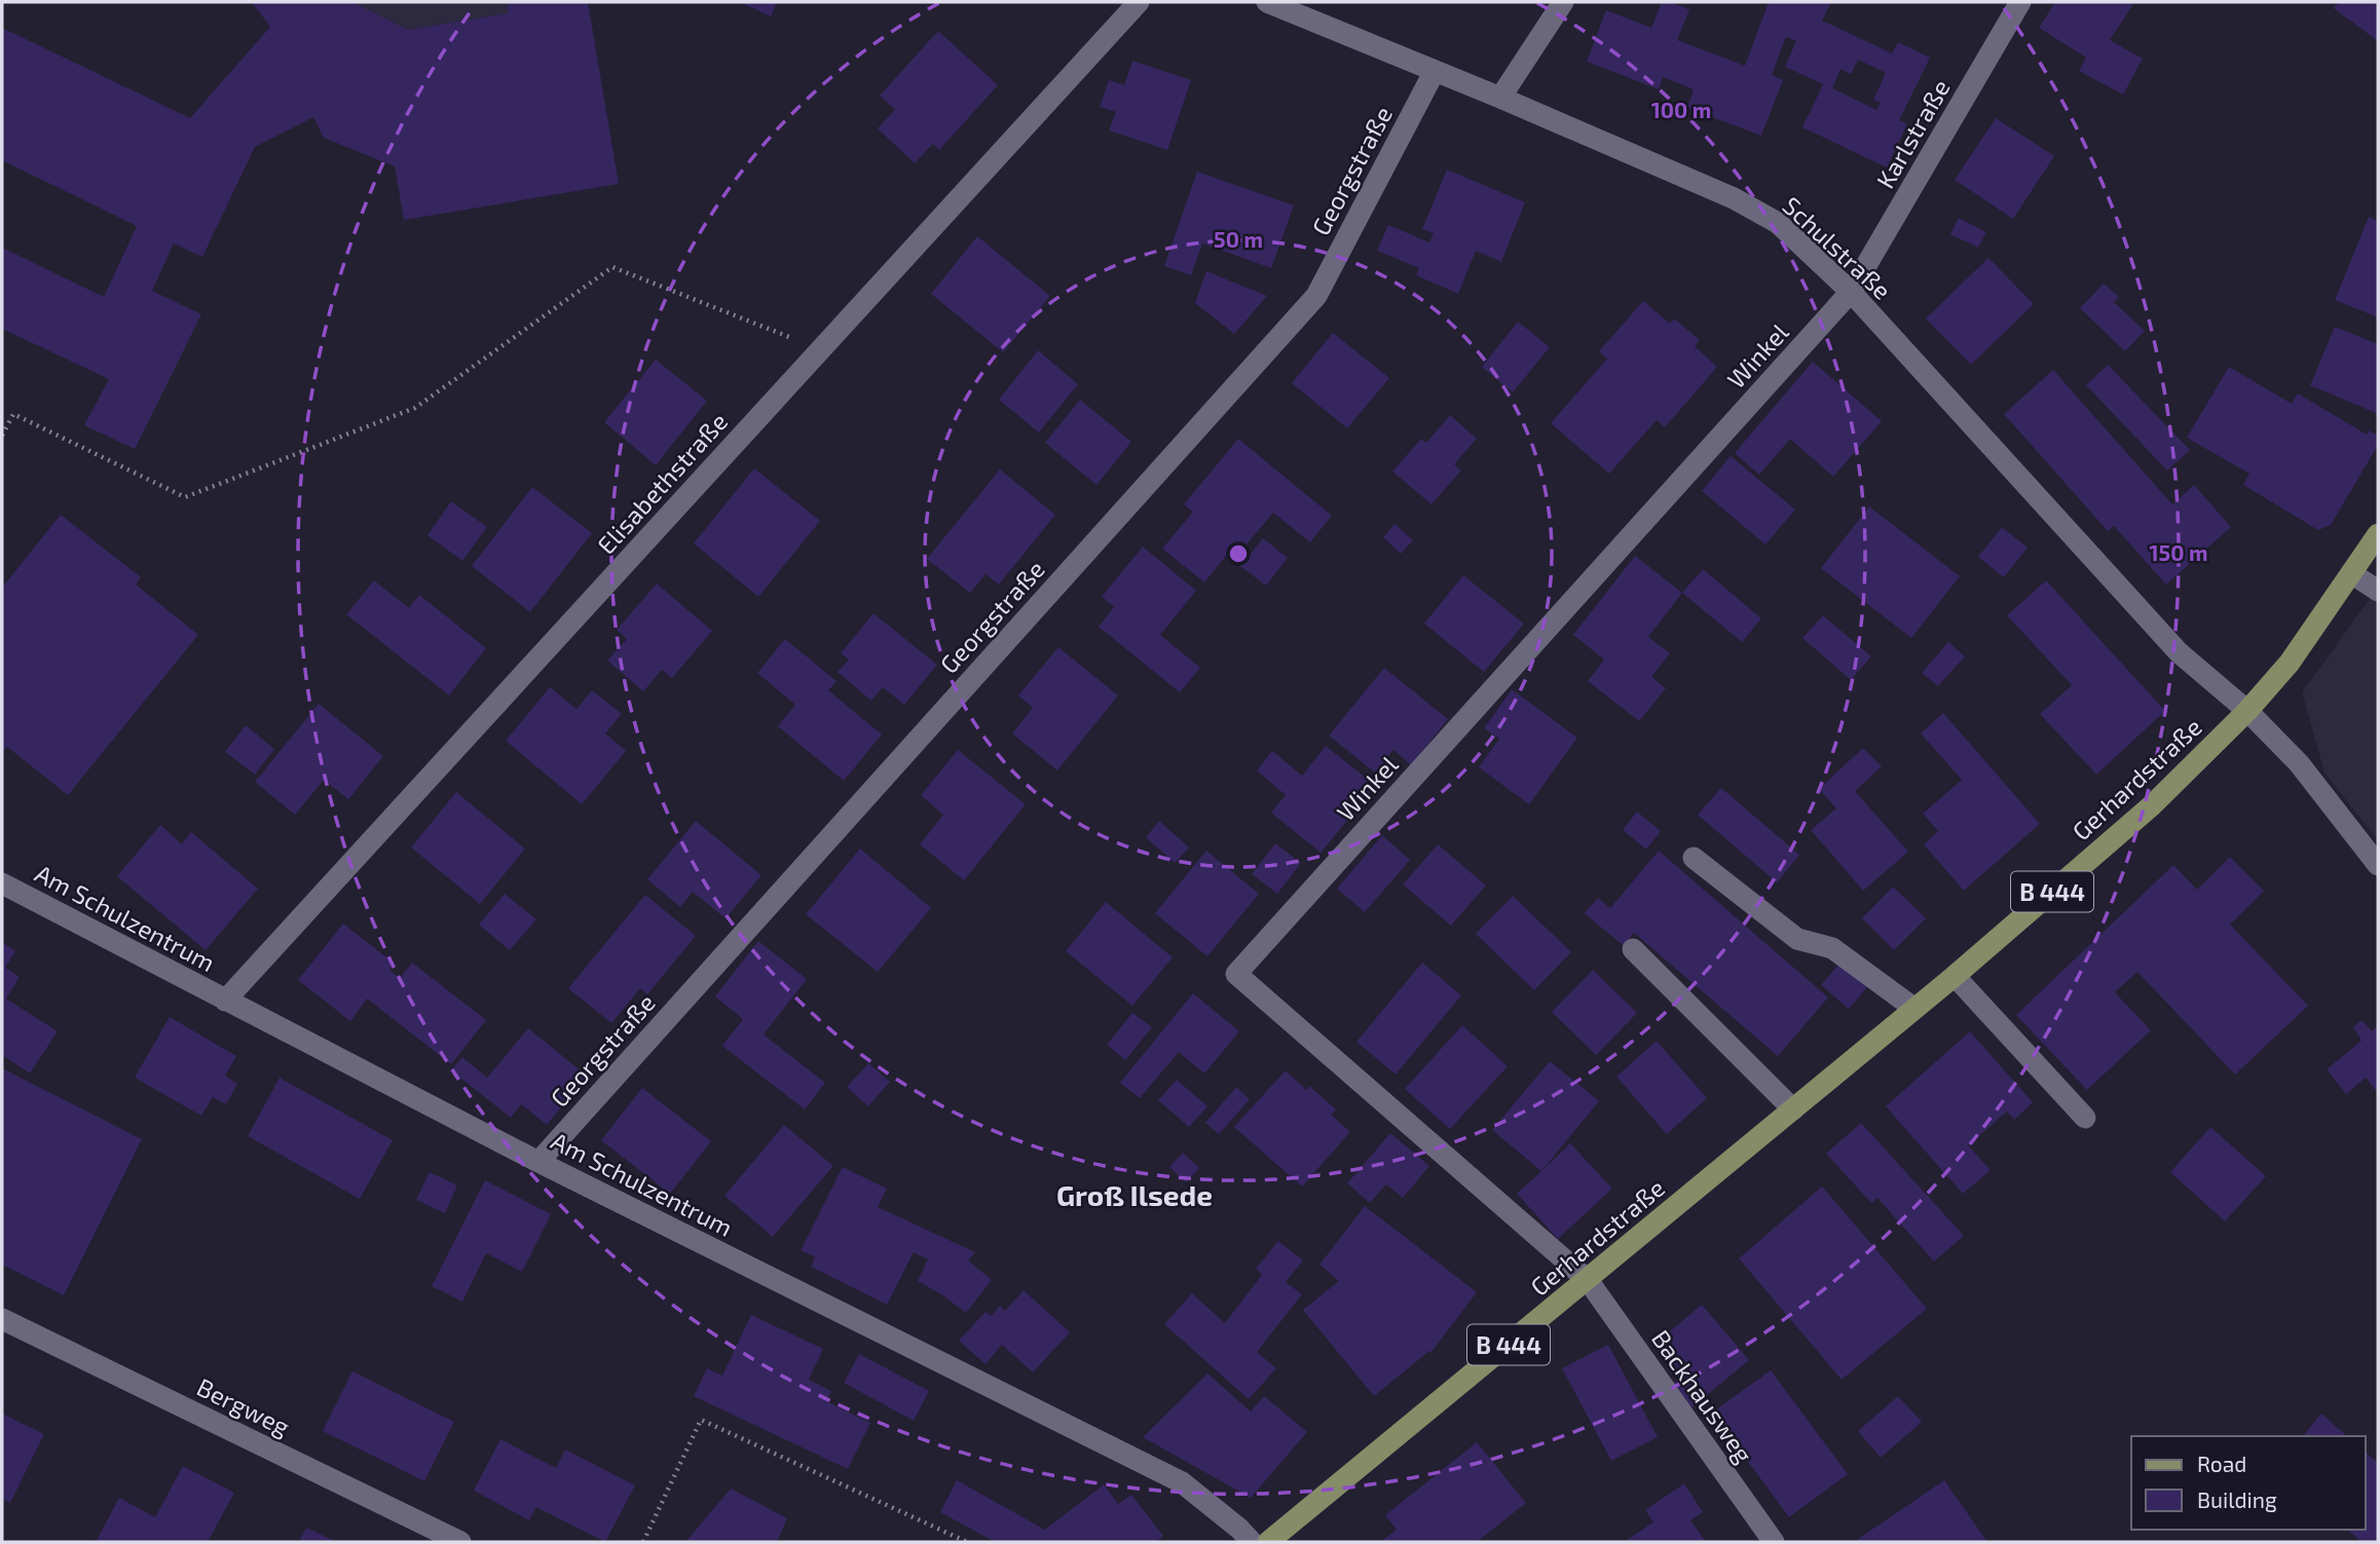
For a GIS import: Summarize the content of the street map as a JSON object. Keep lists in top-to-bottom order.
{
  "streets": {
    "main road": ["Gerhardstraße", "B 444"],
    "street": [
      "Karlstraße",
      "Georgstraße",
      "Schulstraße",
      "Winkel",
      "Elisabethstraße",
      "Am Schulzentrum",
      "Backhausweg",
      "Bergweg"
    ]
  },
  "crossings": [
    ["Karlstraße", "Schulstraße"],
    ["Karlstraße", "Winkel"],
    ["Georgstraße", "Schulstraße"],
    ["Georgstraße", "Am Schulzentrum"],
    ["Schulstraße", "Winkel"],
    ["Schulstraße", "Gerhardstraße"],
    ["Winkel", "Gerhardstraße"],
    ["Winkel", "Backhausweg"],
    ["Elisabethstraße", "Am Schulzentrum"],
    ["Gerhardstraße", "Backhausweg"]
  ],
  "districts": ["Groß Ilsede"],
  "legend": ["Road", "Building"],
  "rings": ["100 m", "50 m", "150 m"]
}
